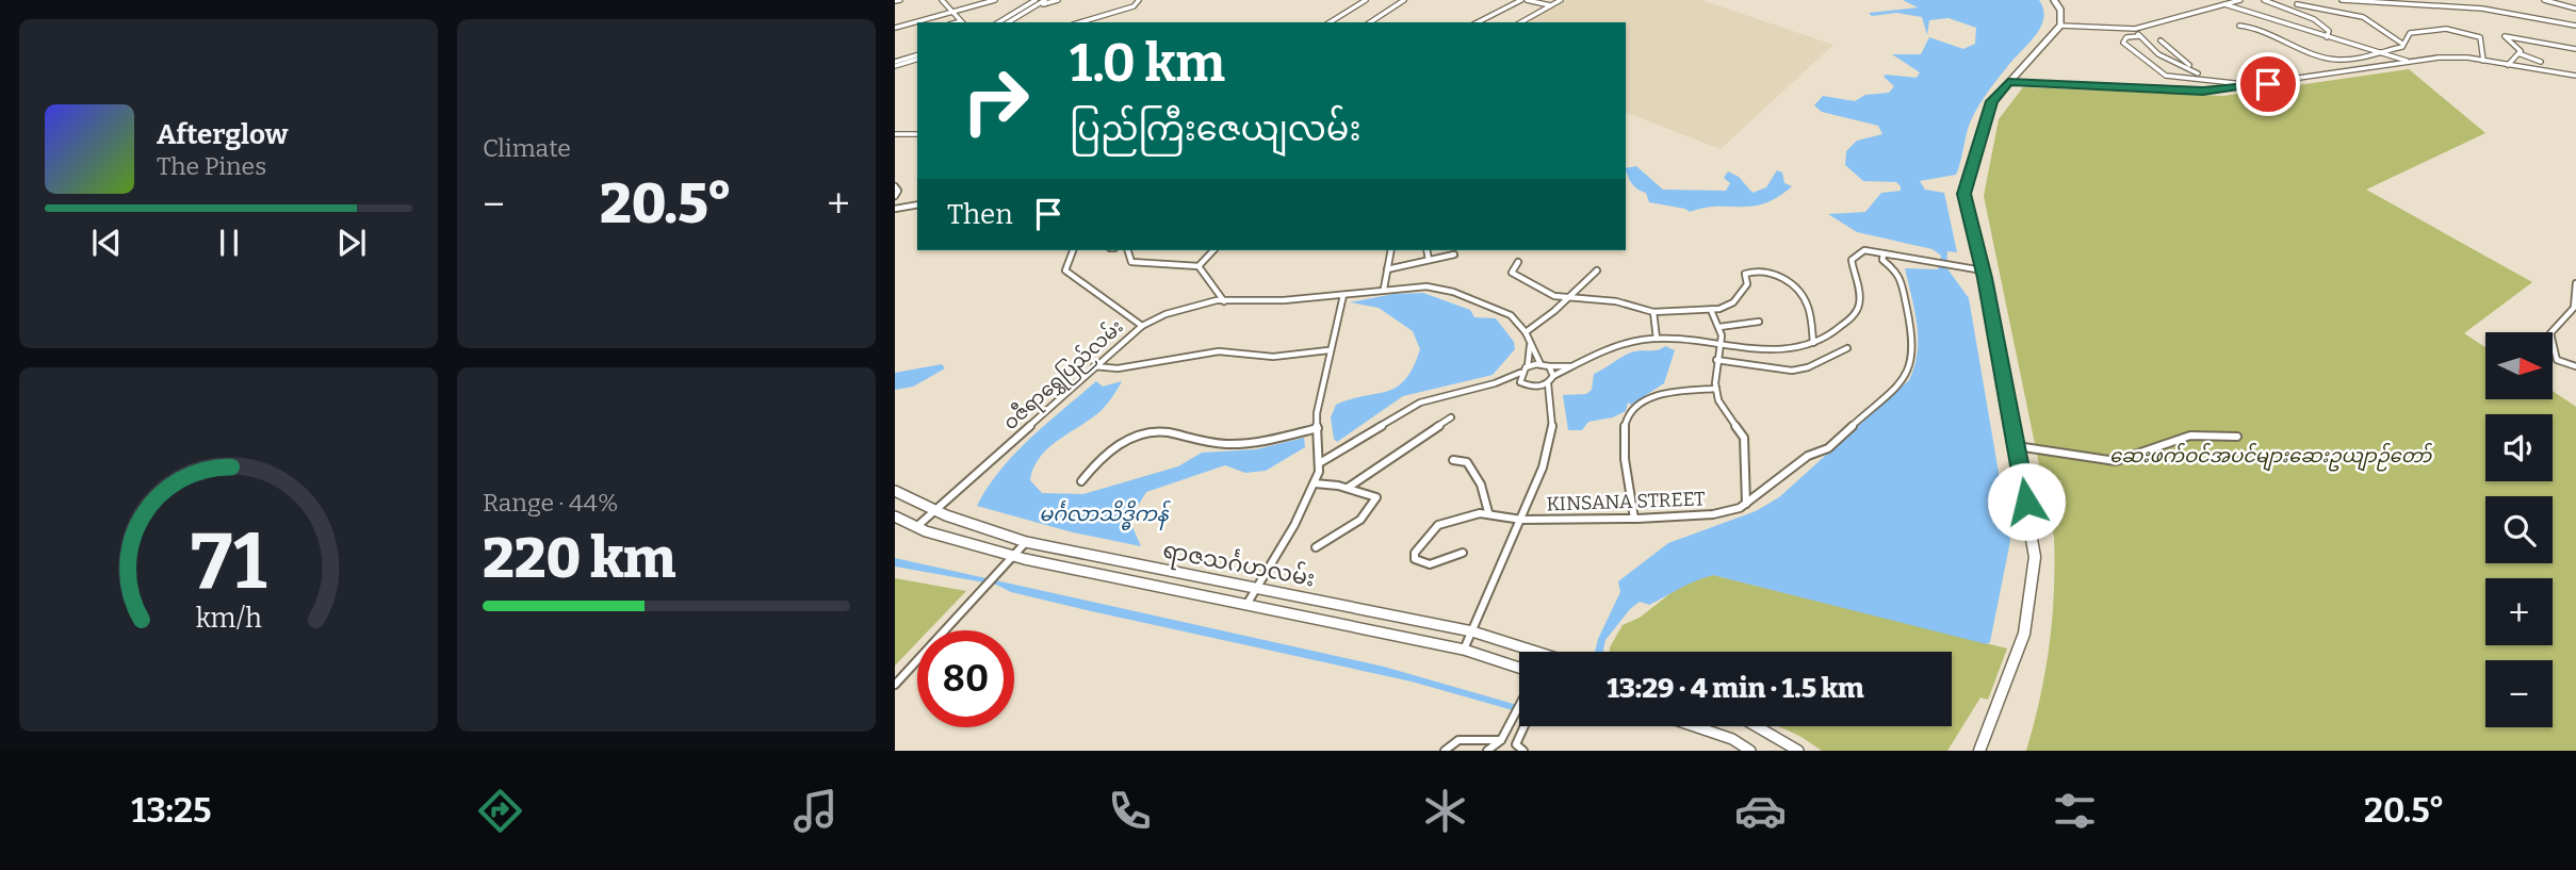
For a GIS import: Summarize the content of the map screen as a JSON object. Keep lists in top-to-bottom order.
{
  "streets": {
    "main road": ["ရာဇသင်္ဂဟလမ်း"],
    "street": ["ဝဇီရာရွှေပြည်လမ်း", "KINSANA STREET"]
  },
  "crossings": [
    ["ဝဇီရာရွှေပြည်လမ်း", "ရာဇသင်္ဂဟလမ်း"]
  ],
  "water": ["မင်္ဂလာသိဒ္ဓိကန်"],
  "parks": ["ဆေးဖက်ဝင်အပင်များဆေးဥယျာဉ်တော်"],
  "north": "right",
  "page": {
    "tile": [
      "Climate",
      ["Range · 44%", "220 km"]
    ],
    "turn": ["1.0 km", "ပြည်ကြီးဇေယျလမ်း"],
    "song": ["Afterglow", "The Pines"],
    "heat": ["−", "20.5°", "+"],
    "then": "Then",
    "map_buttons": ["+", "−"],
    "limit": "80",
    "trip": "13:29 · 4 min · 1.5 km",
    "tabs": ["13:25", "20.5°"],
    "gauge": ["71", "km/h"]
  }
}
